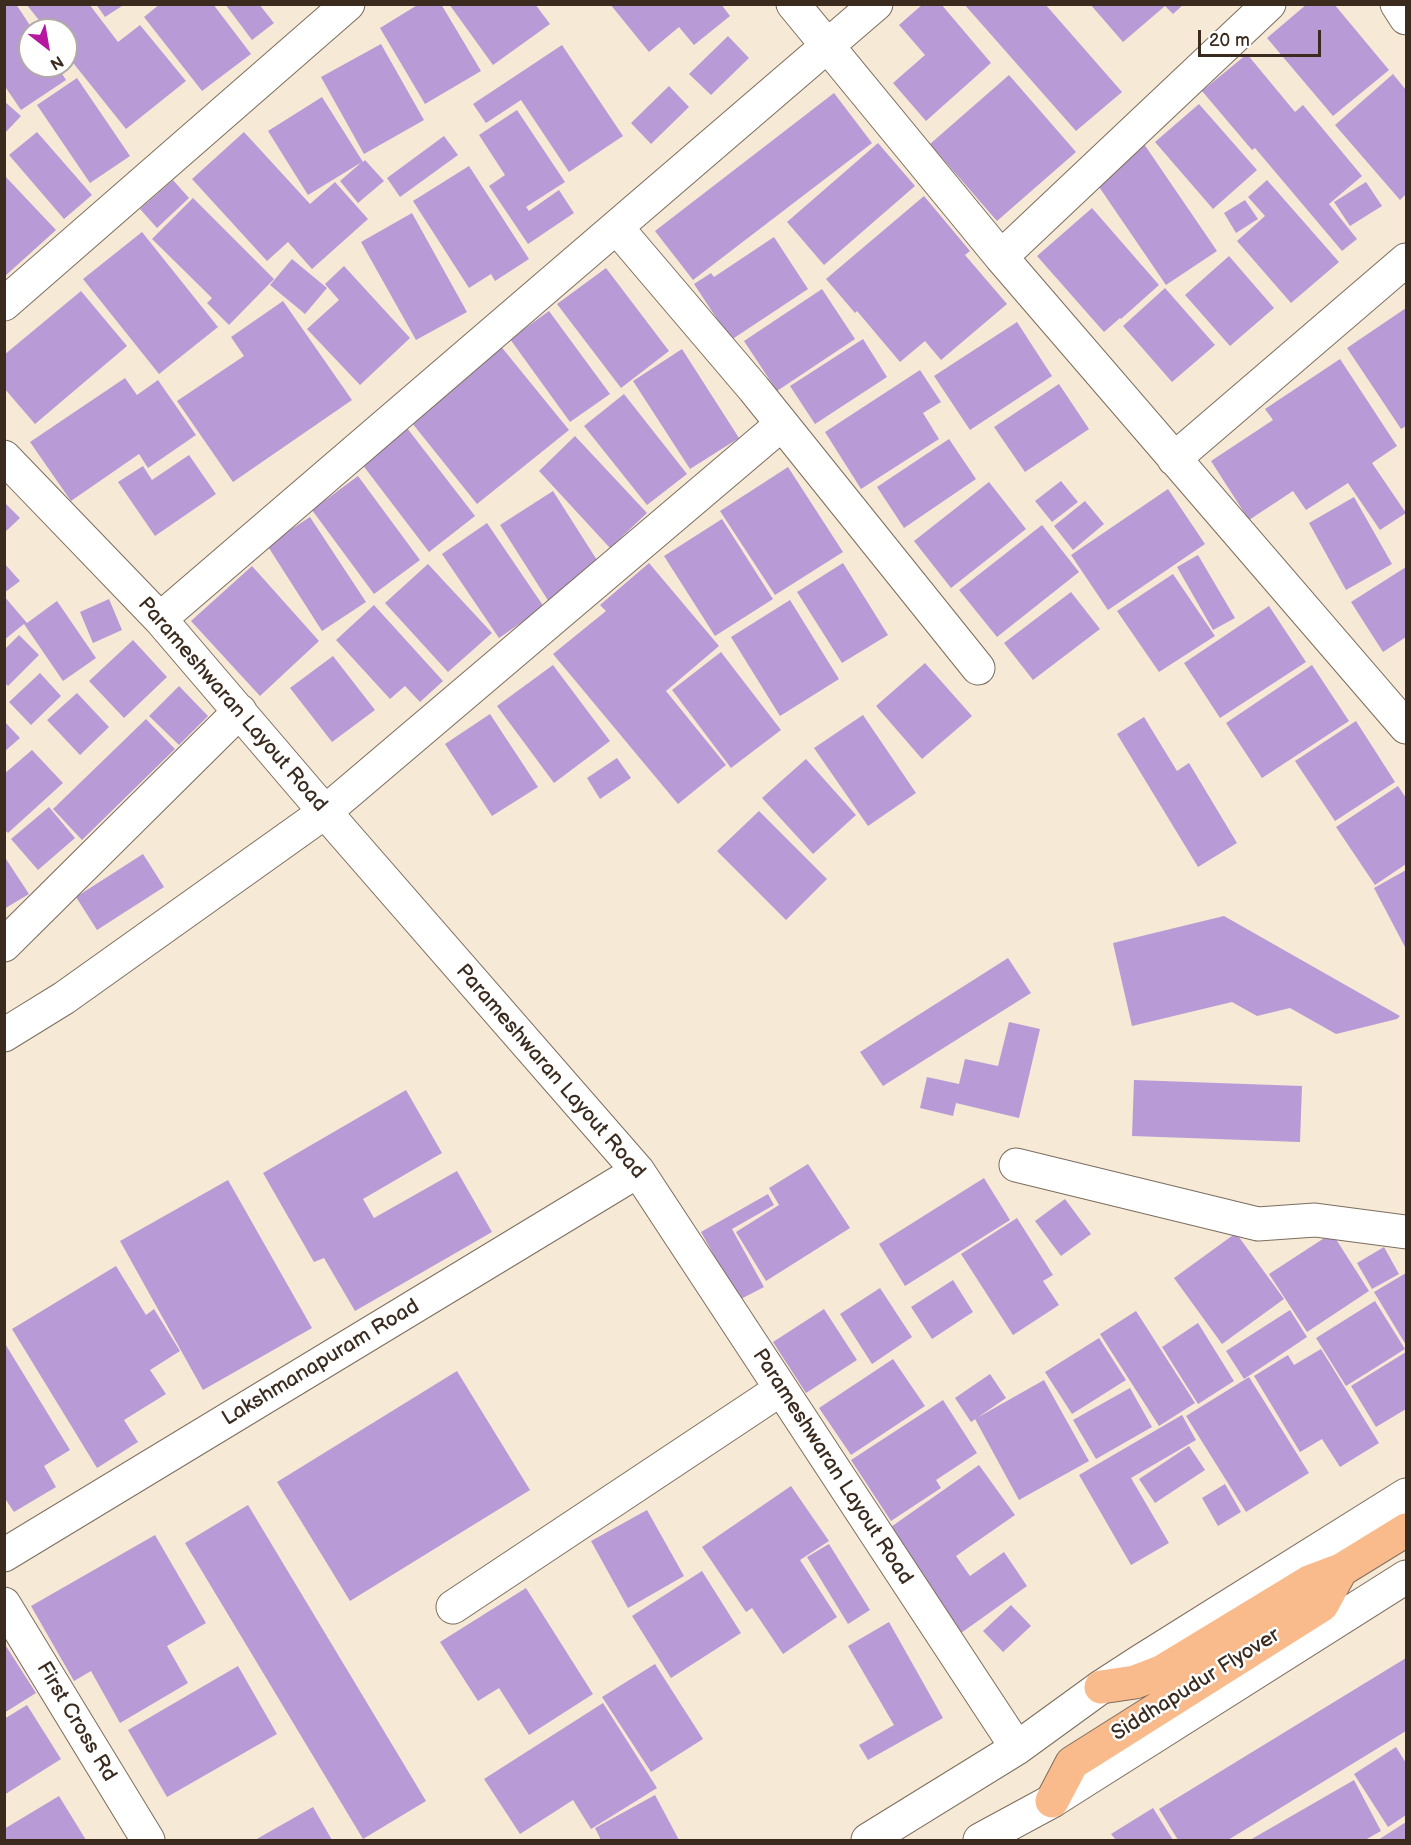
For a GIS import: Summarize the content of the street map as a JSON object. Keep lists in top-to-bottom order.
{
  "streets": {
    "main road": ["Siddhapudur Flyover"],
    "street": ["Parameshwaran Layout Road", "Lakshmanapuram Road", "First Cross Rd"]
  },
  "crossings": [
    ["Parameshwaran Layout Road", "Lakshmanapuram Road"]
  ],
  "scale_bar": "20 m",
  "north": "bottom right"
}
